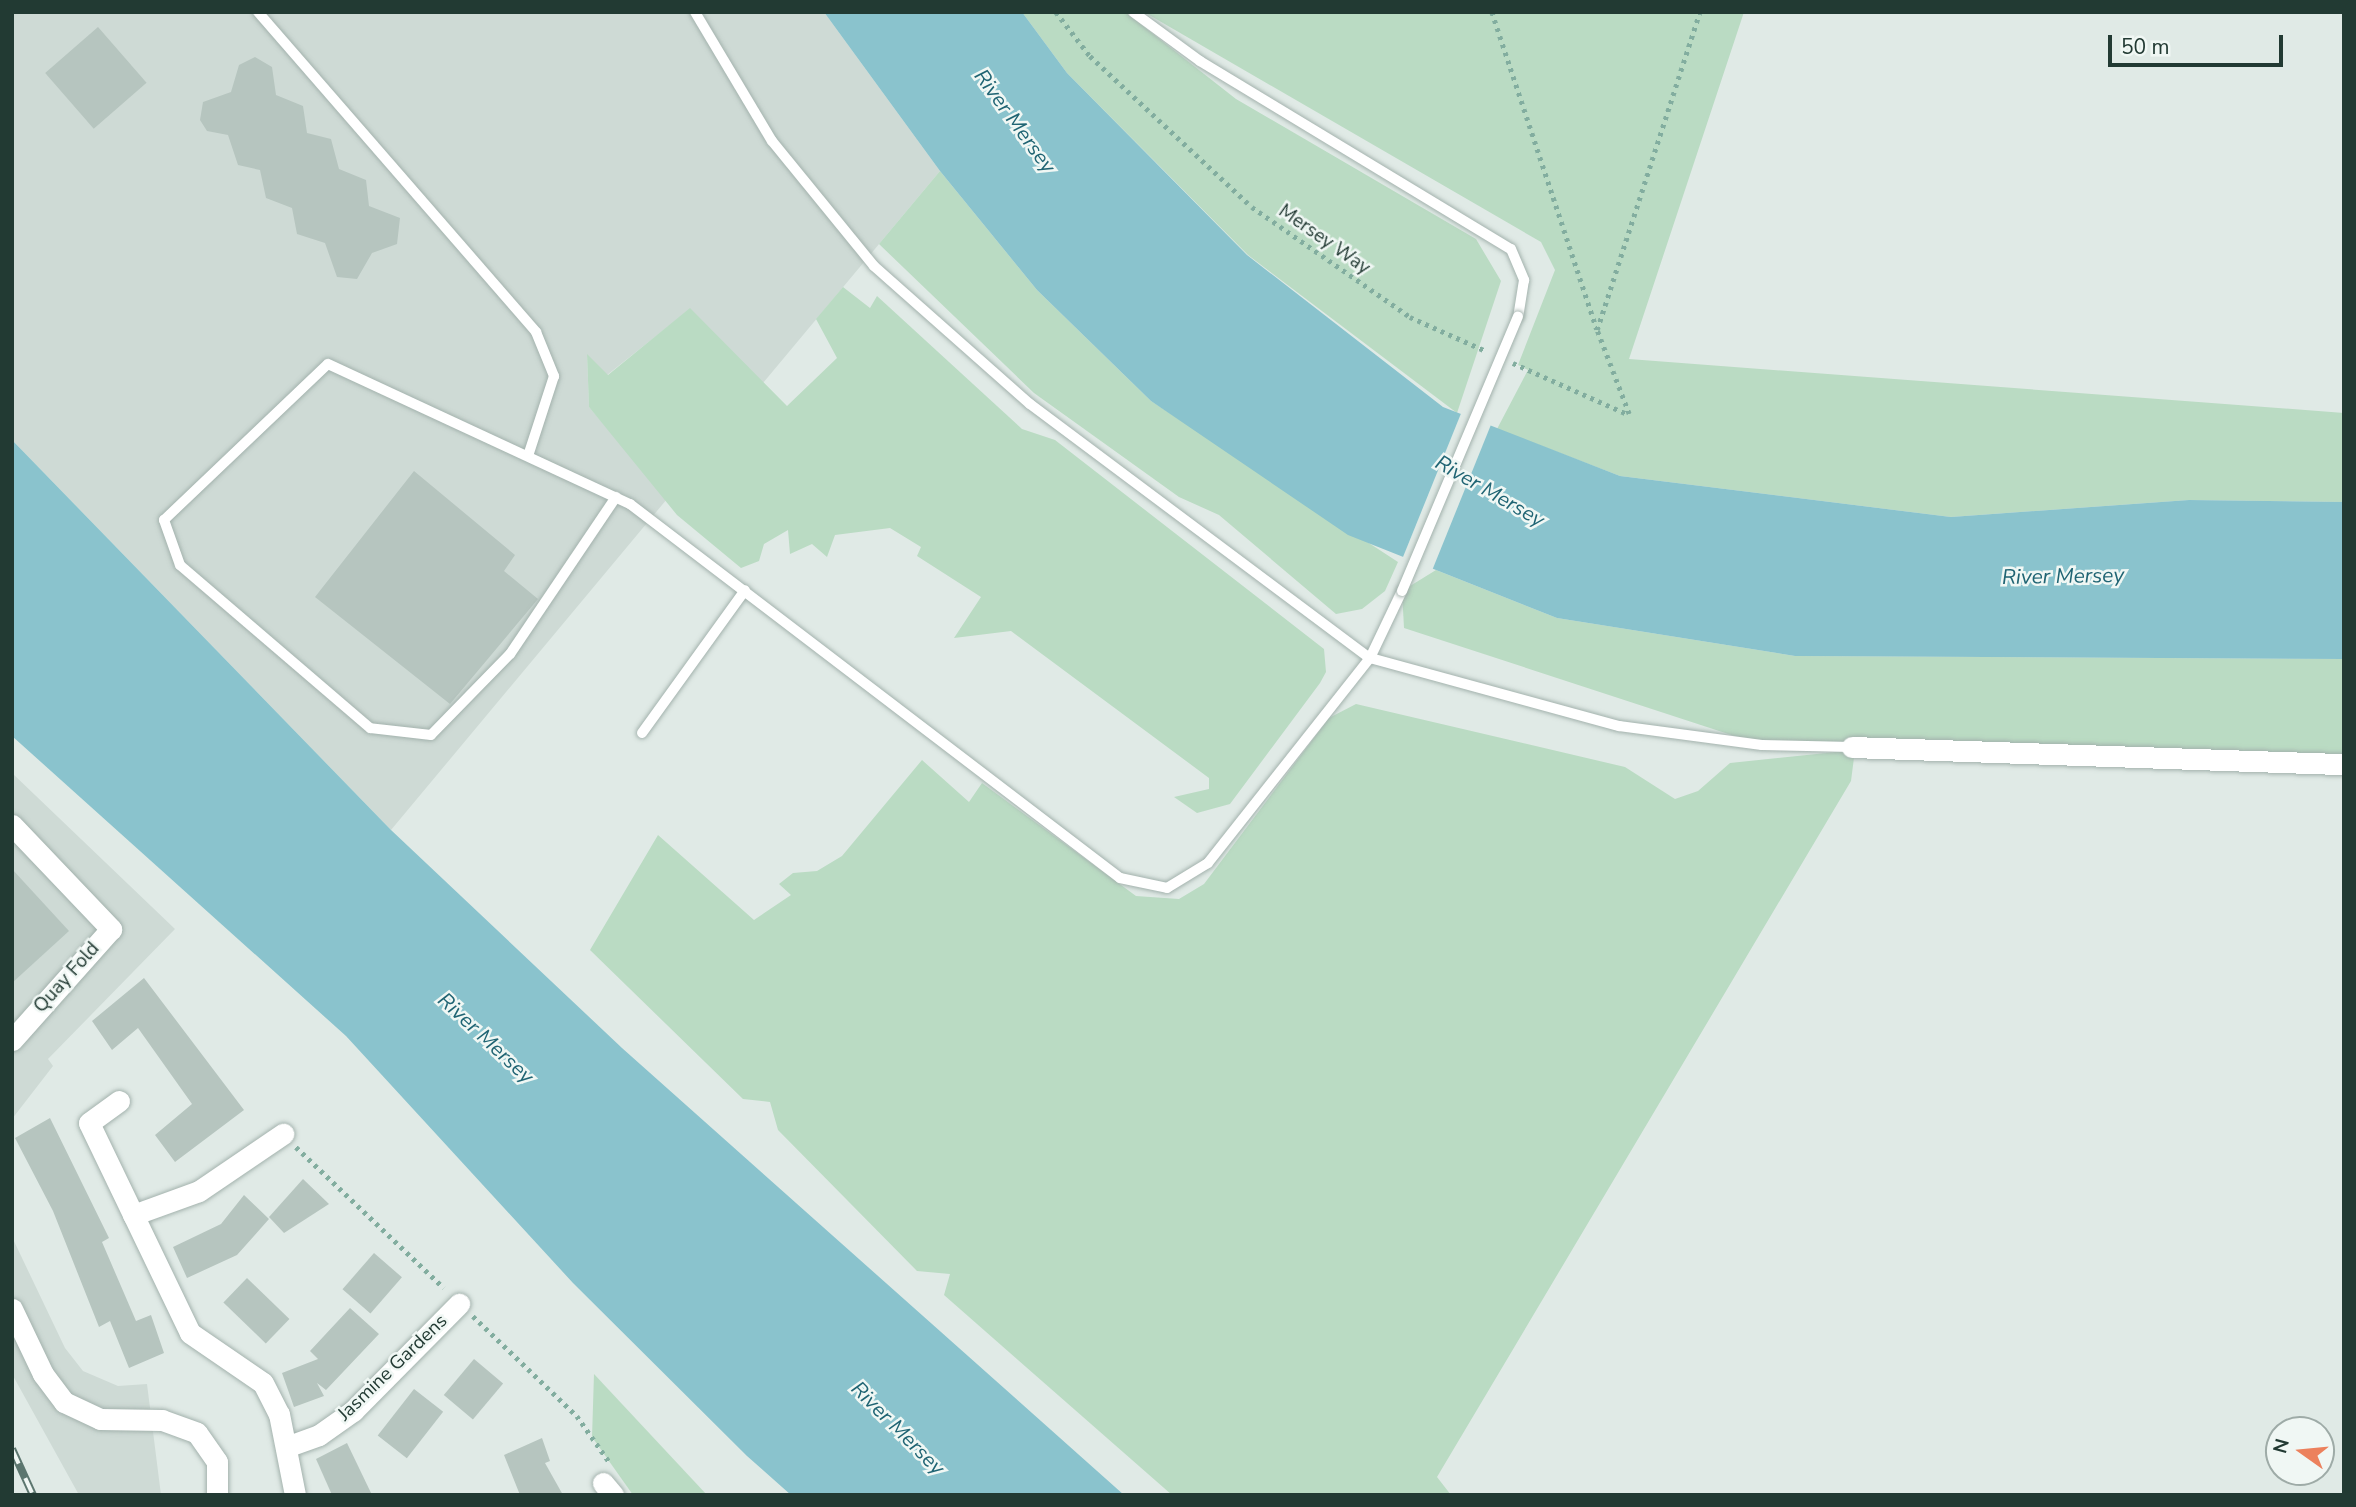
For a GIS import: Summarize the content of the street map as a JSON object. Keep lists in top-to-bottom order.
{
  "streets": {
    "street": ["Quay Fold", "Jasmine Gardens"],
    "path": ["Mersey Way"]
  },
  "water": ["River Mersey"],
  "scale_bar": "50 m",
  "north": "left"
}
